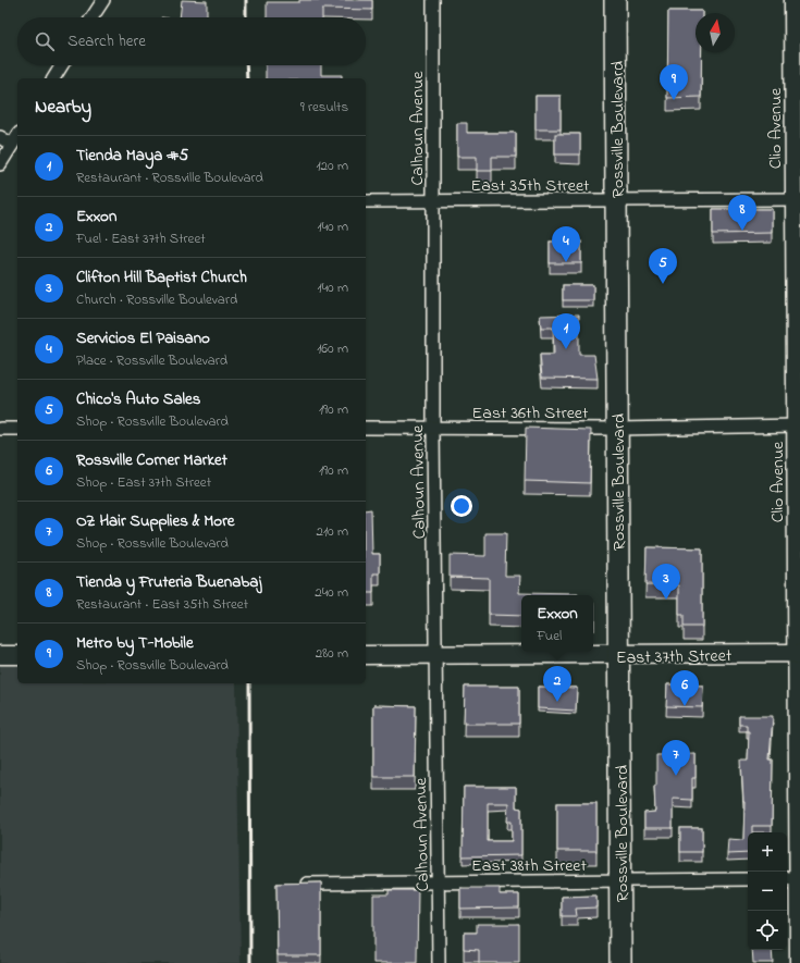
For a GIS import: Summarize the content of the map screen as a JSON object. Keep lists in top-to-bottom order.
{
  "streets": {
    "highway": ["Rossville Boulevard"],
    "main road": ["East 37th Street"],
    "street": [
      "Calhoun Avenue",
      "Clio Avenue",
      "East 35th Street",
      "East 36th Street",
      "East 38th Street"
    ]
  },
  "crossings": [
    ["Calhoun Avenue", "East 35th Street"],
    ["Calhoun Avenue", "East 36th Street"],
    ["Calhoun Avenue", "East 37th Street"],
    ["Calhoun Avenue", "East 38th Street"],
    ["Clio Avenue", "East 35th Street"],
    ["Clio Avenue", "East 36th Street"],
    ["Clio Avenue", "East 37th Street"],
    ["Rossville Boulevard", "East 35th Street"],
    ["Rossville Boulevard", "East 36th Street"],
    ["Rossville Boulevard", "East 37th Street"],
    ["Rossville Boulevard", "East 38th Street"]
  ],
  "north": "top",
  "page": {
    "search": "Search here",
    "pins": [
      "9",
      "8",
      "4",
      "5",
      "1",
      "3",
      "2",
      "6",
      "7"
    ],
    "heading": ["Nearby", "9 results"],
    "list": [
      {
        "mark": "1",
        "name": "Tienda Maya #5",
        "note": "Restaurant · Rossville Boulevard",
        "value": "120 m"
      },
      {
        "mark": "2",
        "name": "Exxon",
        "note": "Fuel · East 37th Street",
        "value": "140 m"
      },
      {
        "mark": "3",
        "name": "Clifton Hill Baptist Church",
        "note": "Church · Rossville Boulevard",
        "value": "140 m"
      },
      {
        "mark": "4",
        "name": "Servicios El Paisano",
        "note": "Place · Rossville Boulevard",
        "value": "160 m"
      },
      {
        "mark": "5",
        "name": "Chico's Auto Sales",
        "note": "Shop · Rossville Boulevard",
        "value": "190 m"
      },
      {
        "mark": "6",
        "name": "Rossville Corner Market",
        "note": "Shop · East 37th Street",
        "value": "190 m"
      },
      {
        "mark": "7",
        "name": "OZ Hair Supplies & More",
        "note": "Shop · Rossville Boulevard",
        "value": "210 m"
      },
      {
        "mark": "8",
        "name": "Tienda y Fruteria Buenabaj",
        "note": "Restaurant · East 35th Street",
        "value": "240 m"
      },
      {
        "mark": "9",
        "name": "Metro by T-Mobile",
        "note": "Shop · Rossville Boulevard",
        "value": "280 m"
      }
    ],
    "popup": ["Exxon", "Fuel"],
    "map_buttons": ["+", "−"]
  }
}
